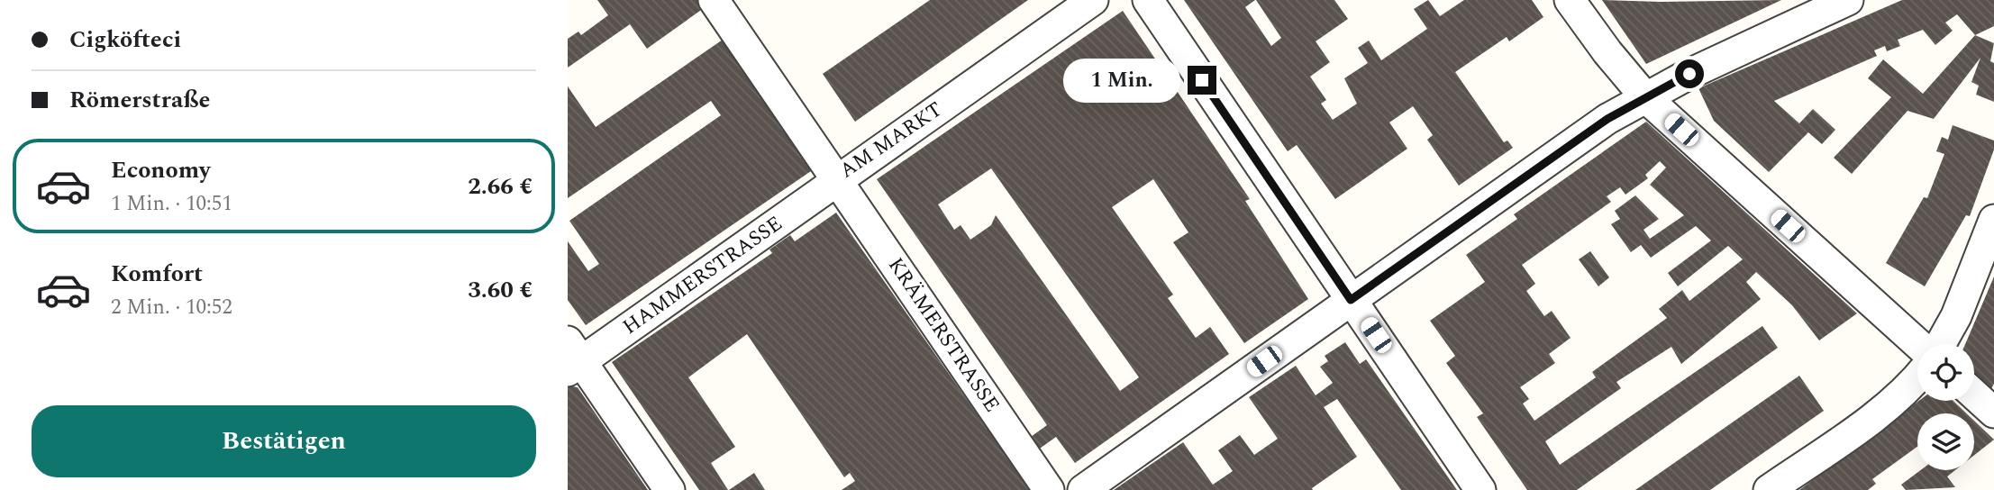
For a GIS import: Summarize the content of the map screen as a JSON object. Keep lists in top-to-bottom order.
{
  "streets": {
    "street": ["AM MARKT", "HAMMERSTRASSE", "KRÄMERSTRASSE"]
  },
  "crossings": [
    ["AM MARKT", "HAMMERSTRASSE"],
    ["AM MARKT", "KRÄMERSTRASSE"],
    ["HAMMERSTRASSE", "KRÄMERSTRASSE"]
  ],
  "page": {
    "banner": ["Cigköfteci", "Römerstraße"],
    "bubble": "1 Min.",
    "list": [
      {
        "name": "Economy",
        "note": "1 Min. · 10:51",
        "value": "2.66 €"
      },
      {
        "name": "Komfort",
        "note": "2 Min. · 10:52",
        "value": "3.60 €"
      }
    ],
    "buttons": "Bestätigen"
  }
}
